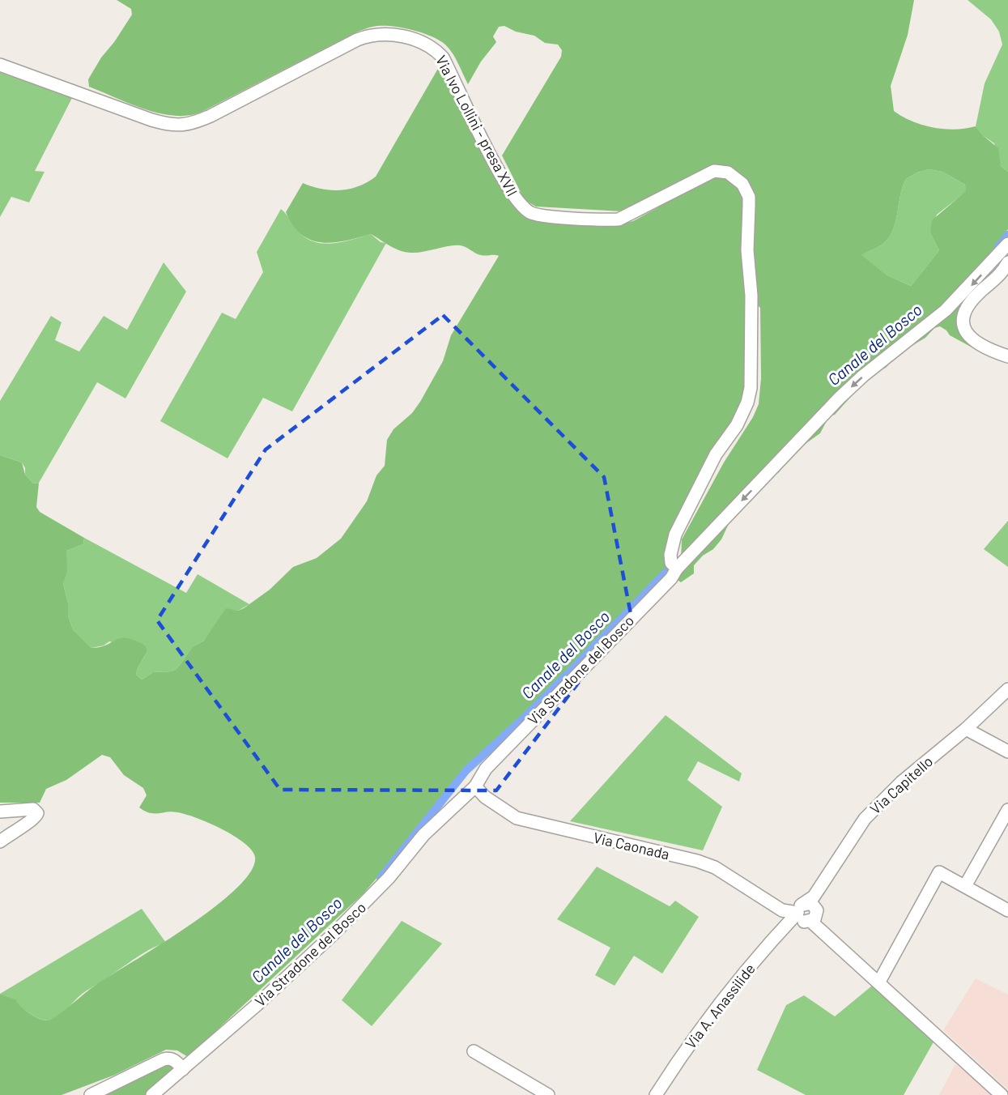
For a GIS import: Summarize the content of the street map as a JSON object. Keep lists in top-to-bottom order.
{
  "streets": {
    "street": [
      "Via Ivo Lollini - presa XVII",
      "Via Stradone del Bosco",
      "Via Capitello",
      "Via Caonada",
      "Via A. Anassilide"
    ]
  },
  "crossings": [
    ["Via Ivo Lollini - presa XVII", "Via Stradone del Bosco"],
    ["Via Stradone del Bosco", "Via Caonada"],
    ["Via Capitello", "Via Caonada"],
    ["Via Capitello", "Via A. Anassilide"],
    ["Via Caonada", "Via A. Anassilide"]
  ],
  "one_way": ["Via Stradone del Bosco"],
  "water": ["Canale del Bosco"]
}
